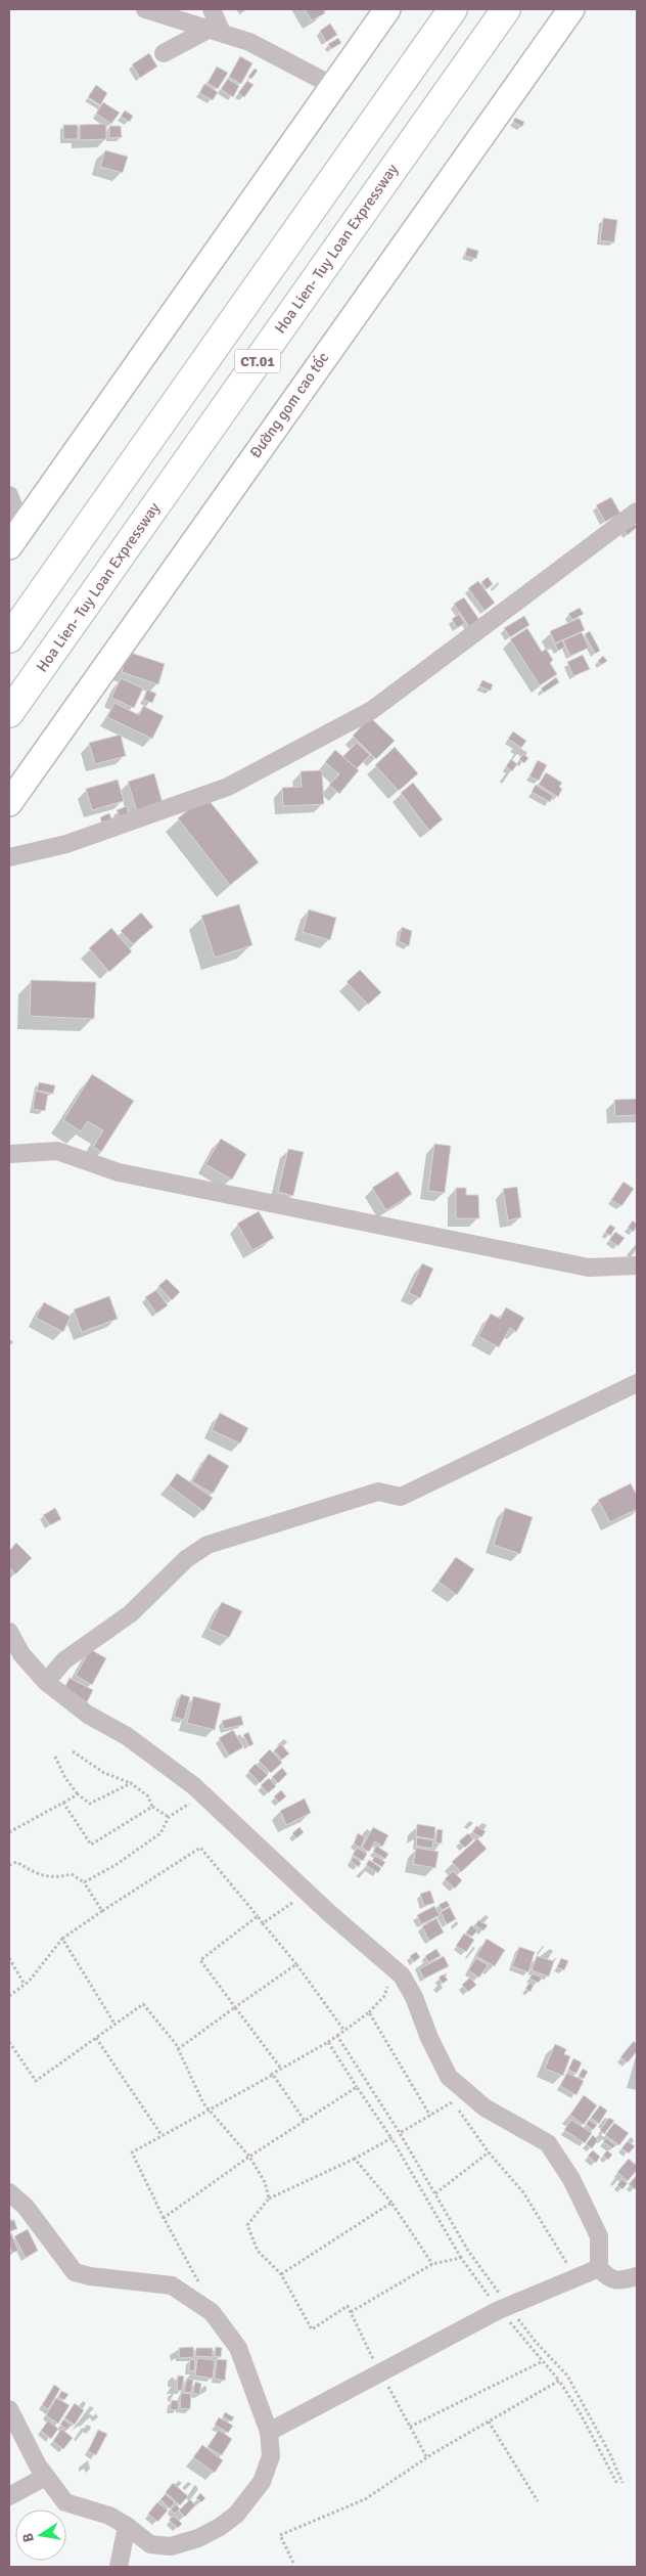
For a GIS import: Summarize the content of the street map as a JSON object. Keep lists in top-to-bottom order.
{
  "streets": {
    "highway": ["Hoa Lien- Tuy Loan Expressway", "CT.01"],
    "main road": ["Đường gom cao tốc"]
  },
  "north": "left"
}
